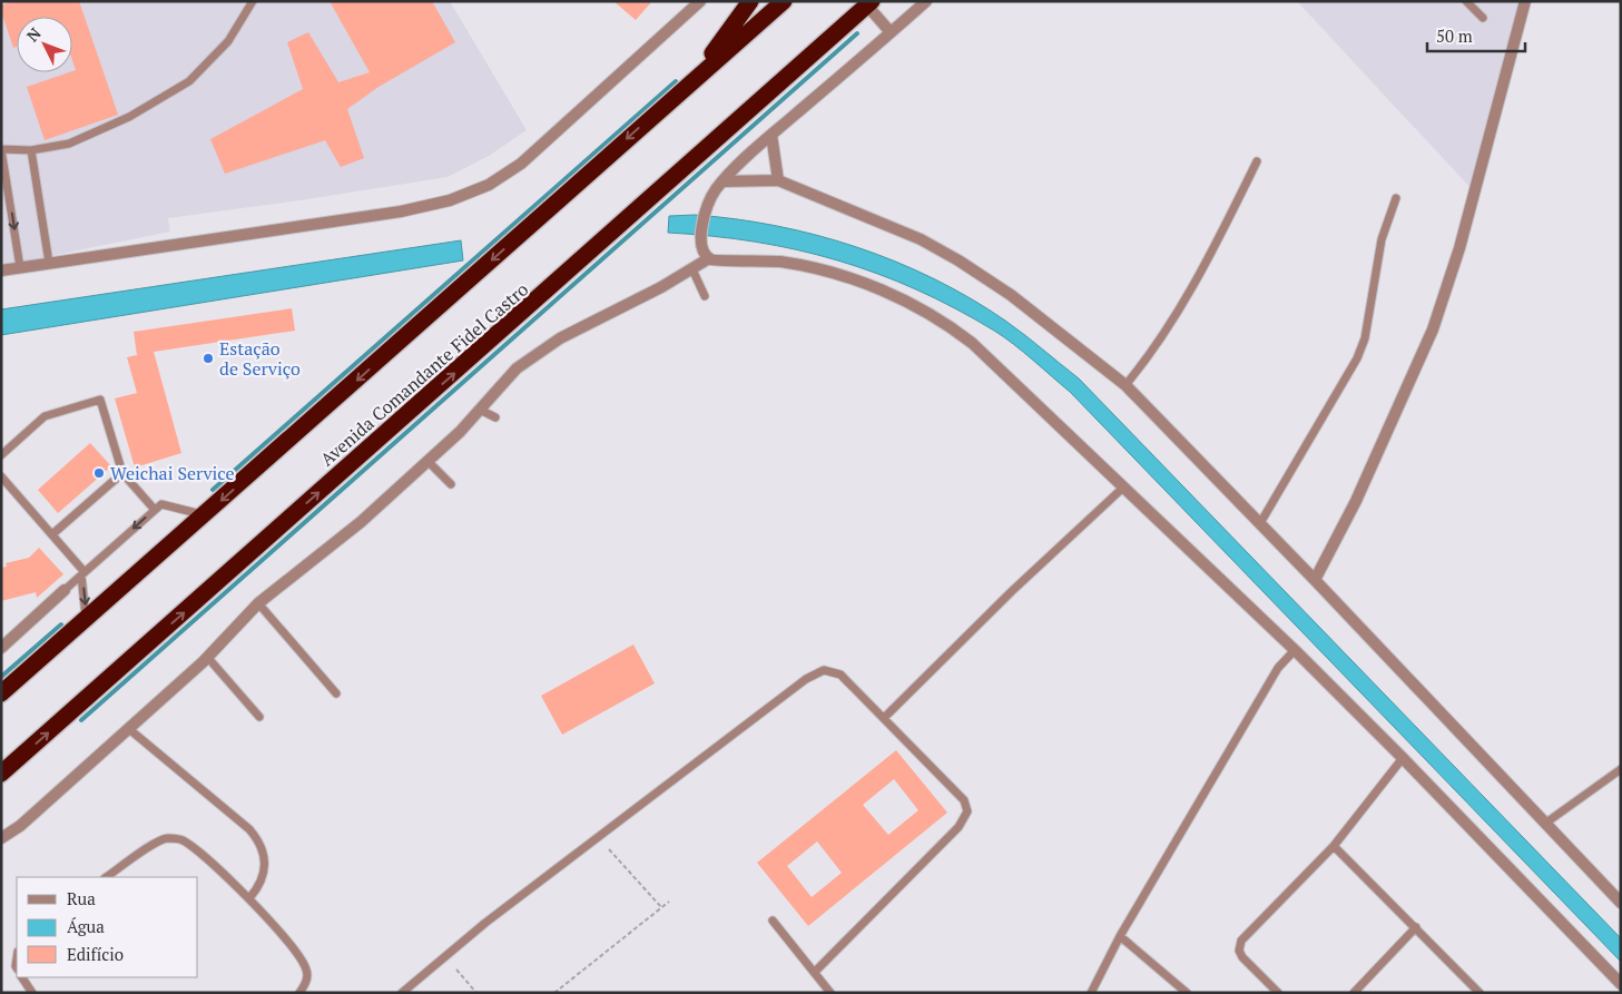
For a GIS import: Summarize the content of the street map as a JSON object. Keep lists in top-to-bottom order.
{
  "streets": {
    "highway": ["Avenida Comandante Fidel Castro"]
  },
  "places": ["Estação de Serviço", "Weichai Service"],
  "legend": ["Rua", "Água", "Edifício"],
  "scale_bar": "50 m",
  "north": "top left"
}
